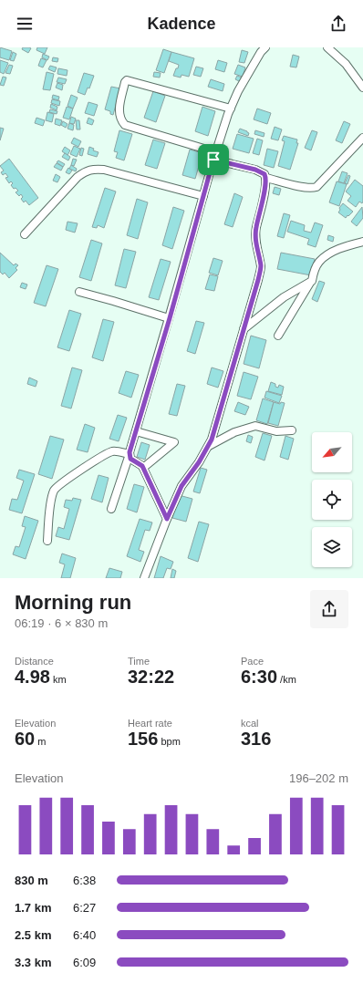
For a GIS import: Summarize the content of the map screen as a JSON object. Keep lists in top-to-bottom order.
{
  "north": "bottom left",
  "page": {
    "header": "Kadence",
    "heading": ["Morning run", "06:19 · 6 × 830 m"],
    "stats": [
      ["Distance", "4.98 km"],
      ["Time", "32:22"],
      ["Pace", "6:30 /km"],
      ["Elevation", "60 m"],
      ["Heart rate", "156 bpm"],
      ["kcal", "316"]
    ],
    "chart": ["Elevation", "196–202 m"],
    "list": [
      {
        "name": "830 m",
        "note": "6:38"
      },
      {
        "name": "1.7 km",
        "note": "6:27"
      },
      {
        "name": "2.5 km",
        "note": "6:40"
      },
      {
        "name": "3.3 km",
        "note": "6:09"
      }
    ]
  }
}
